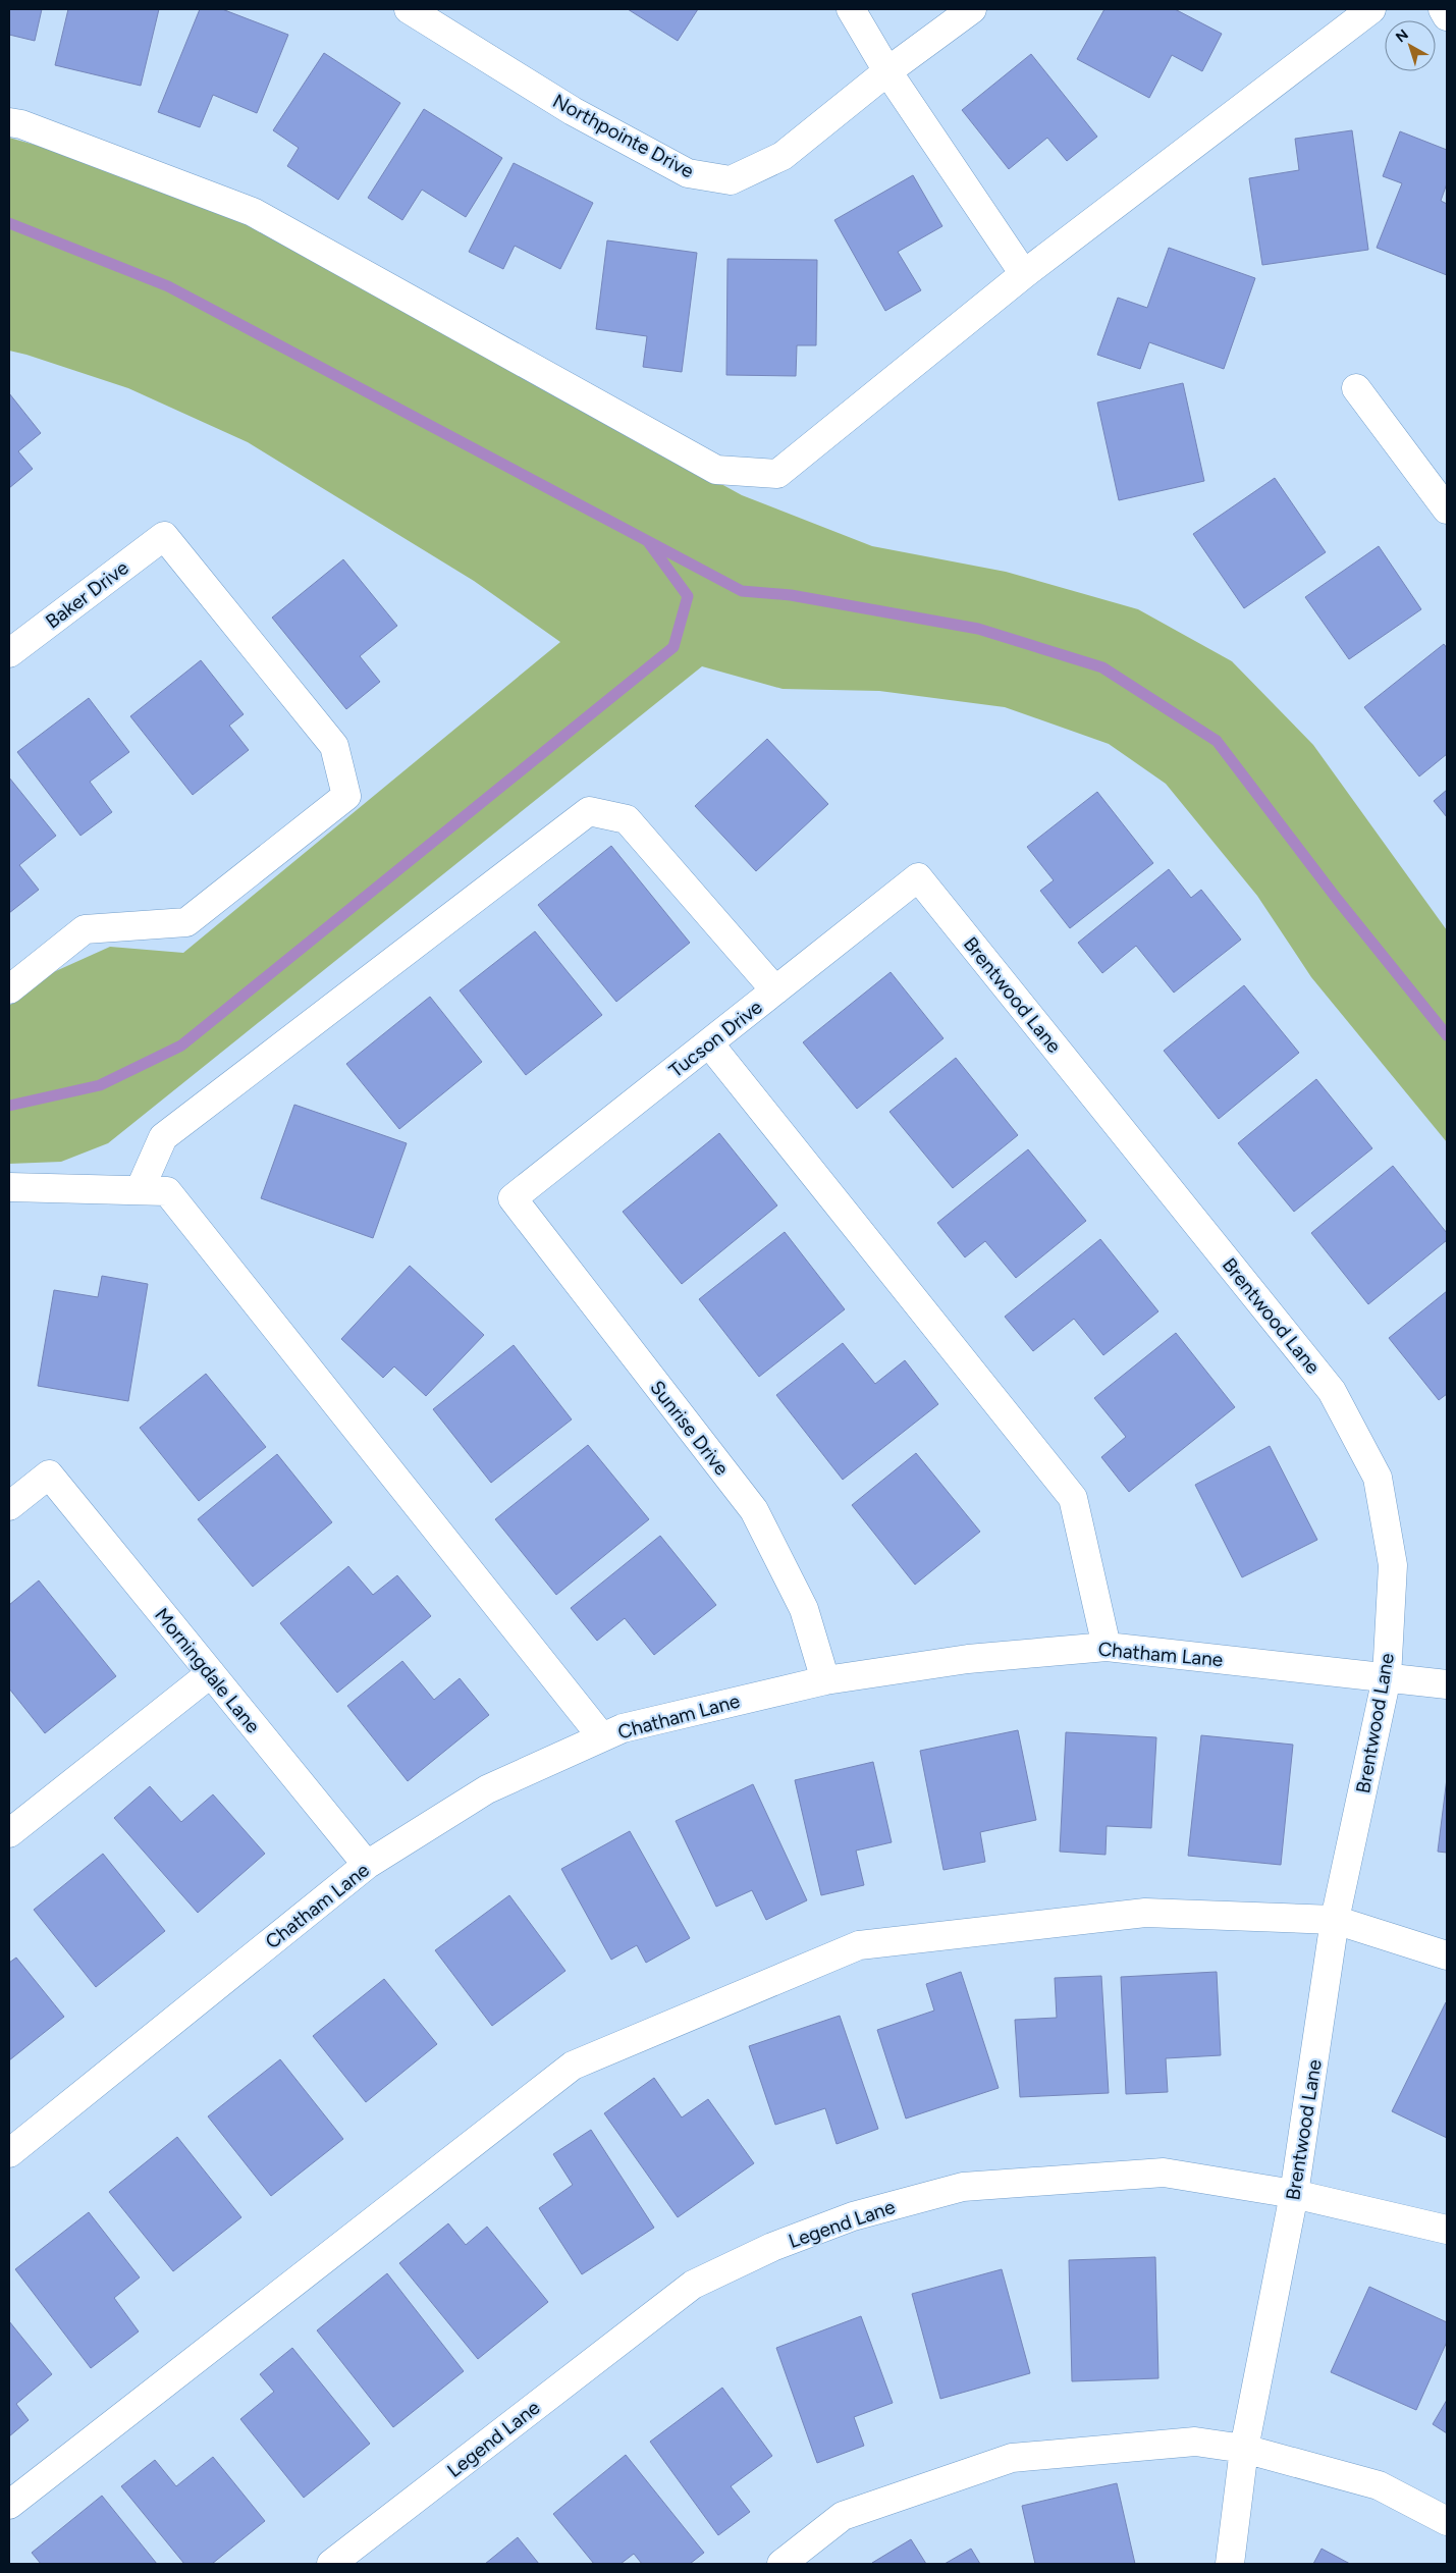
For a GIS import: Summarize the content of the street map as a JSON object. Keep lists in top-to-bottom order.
{
  "streets": {
    "street": [
      "Northpointe Drive",
      "Baker Drive",
      "Brentwood Lane",
      "Tucson Drive",
      "Sunrise Drive",
      "Chatham Lane",
      "Morningdale Lane",
      "Legend Lane"
    ]
  },
  "crossings": [
    ["Brentwood Lane", "Tucson Drive"],
    ["Brentwood Lane", "Chatham Lane"],
    ["Brentwood Lane", "Legend Lane"],
    ["Tucson Drive", "Sunrise Drive"],
    ["Sunrise Drive", "Chatham Lane"],
    ["Chatham Lane", "Morningdale Lane"]
  ],
  "north": "top left"
}
